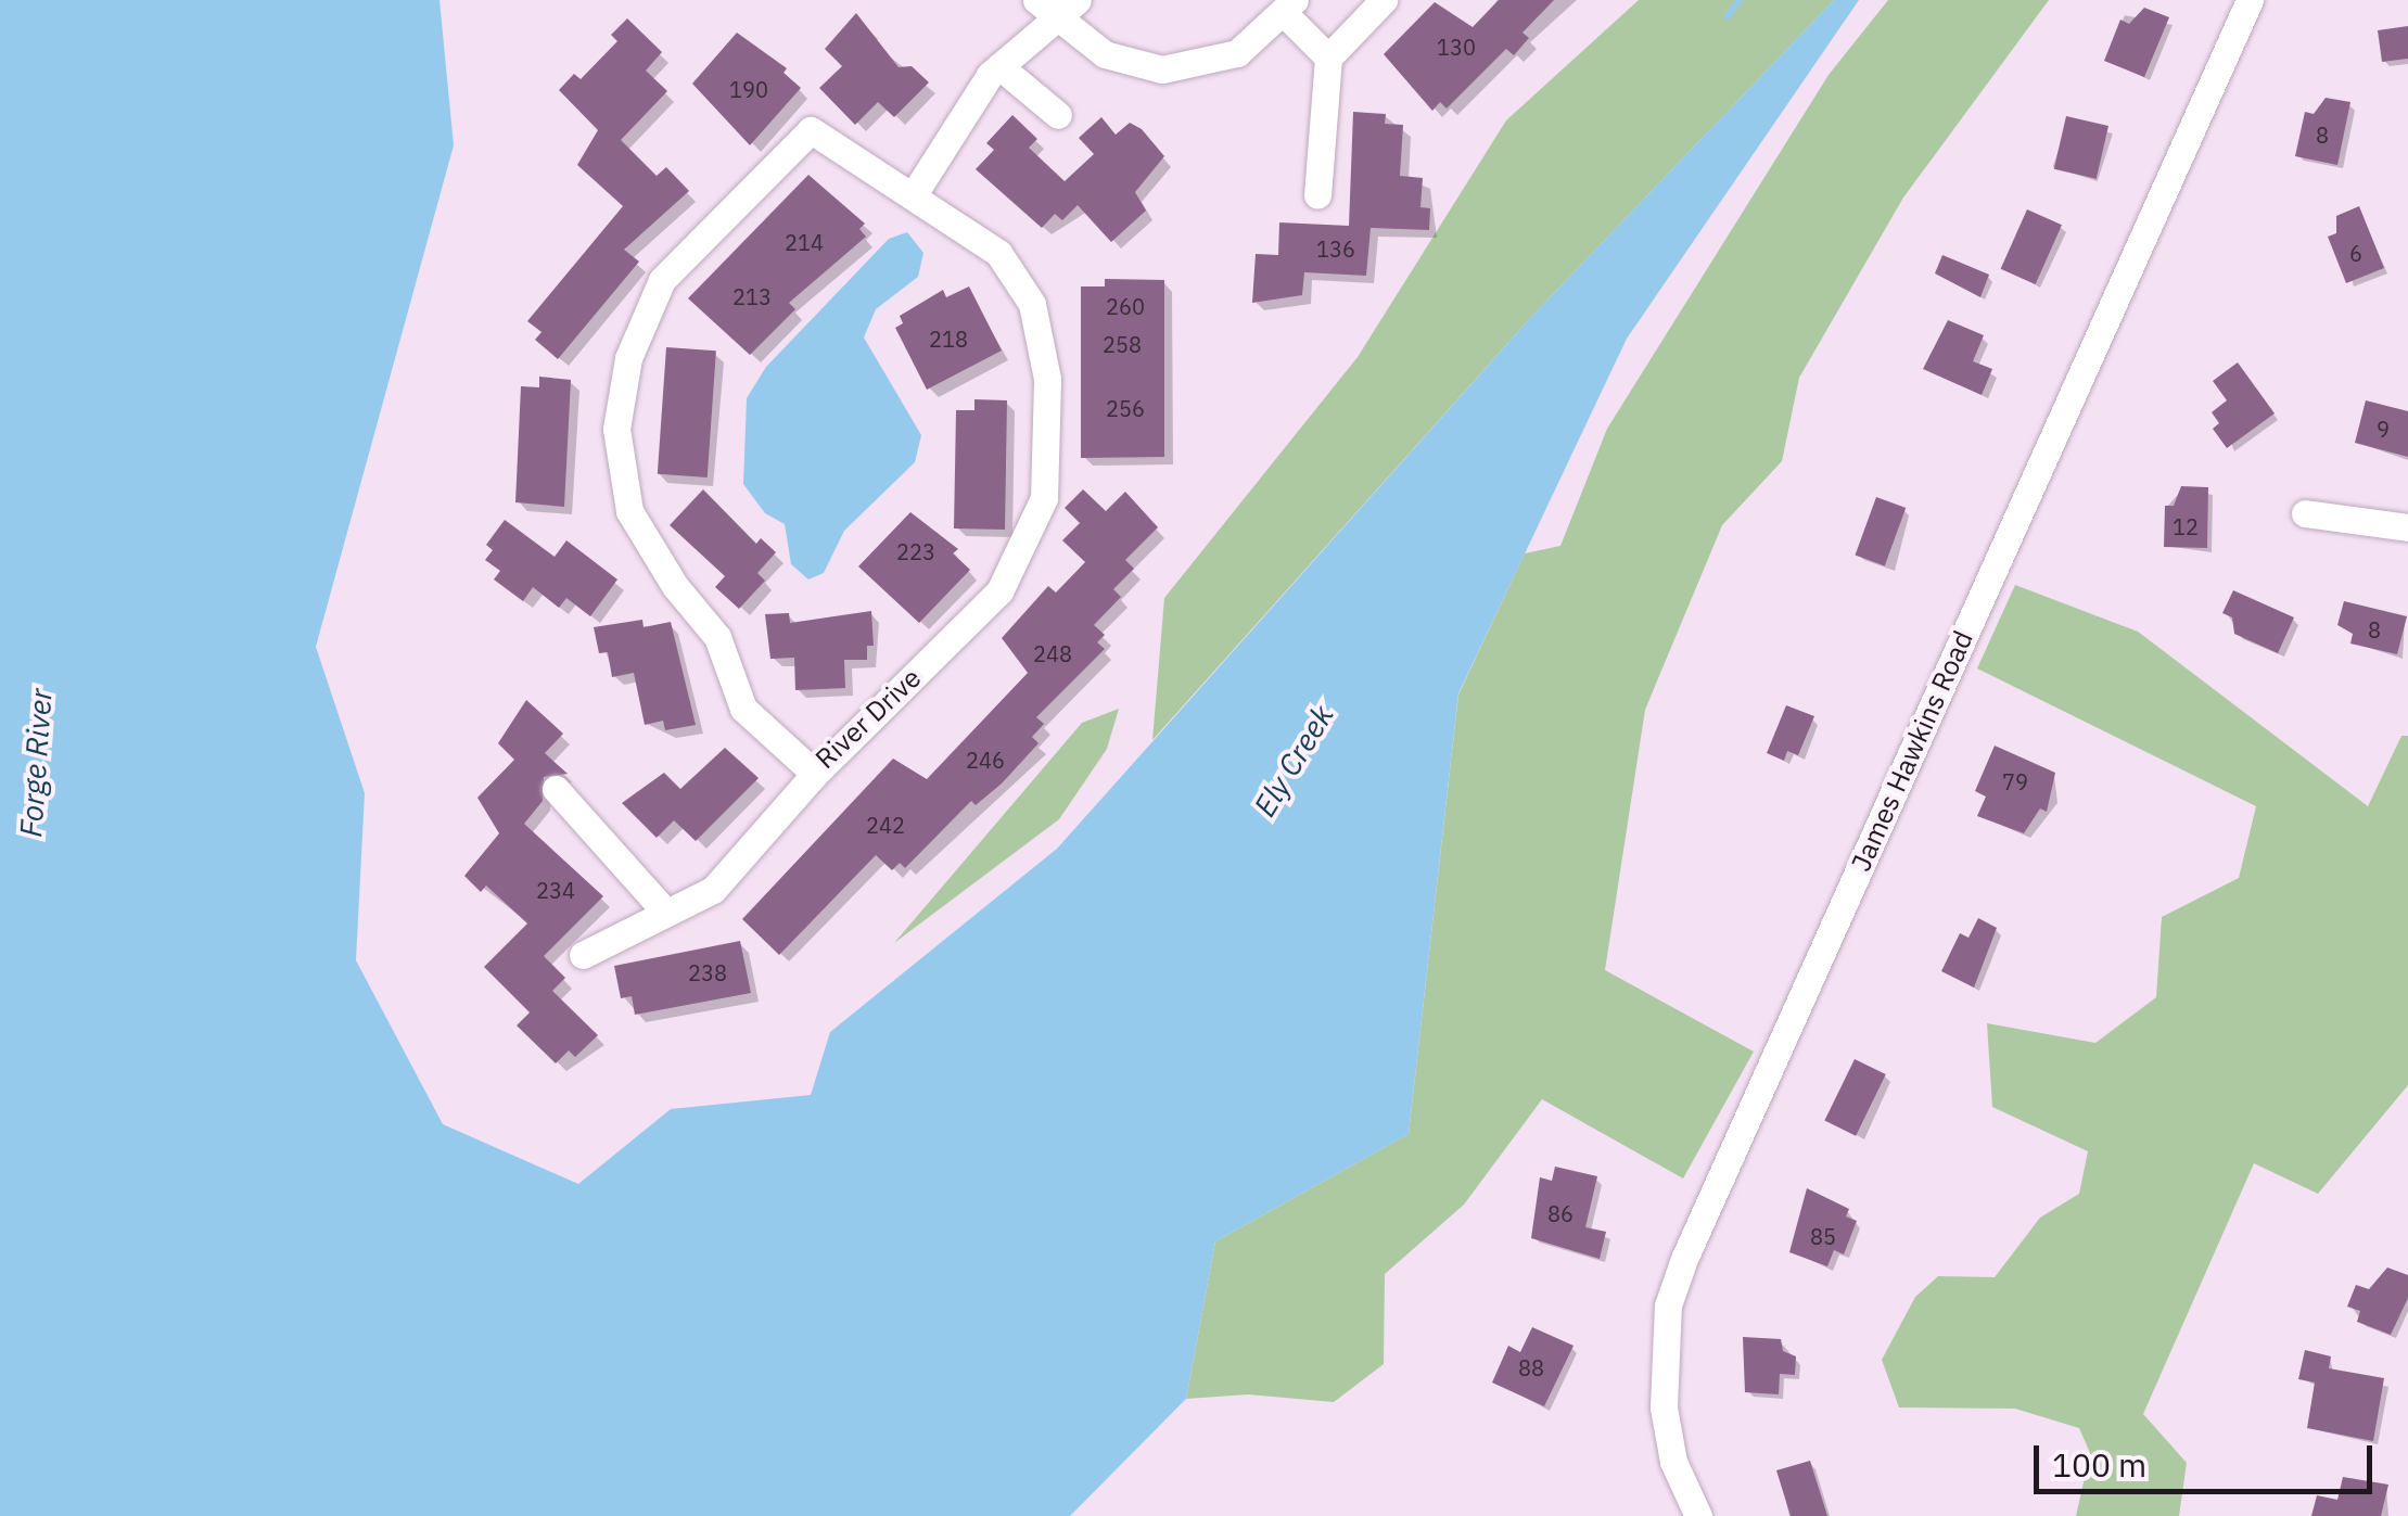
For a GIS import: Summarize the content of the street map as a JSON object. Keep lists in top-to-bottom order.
{
  "streets": {
    "street": ["River Drive", "James Hawkins Road"]
  },
  "water": ["Ely Creek", "Forge River"],
  "house_numbers": [
    "130",
    "190",
    "8",
    "214",
    "136",
    "6",
    "213",
    "260",
    "218",
    "258",
    "256",
    "9",
    "12",
    "223",
    "8",
    "248",
    "246",
    "79",
    "242",
    "234",
    "238",
    "86",
    "85",
    "88"
  ],
  "scale_bar": "100 m"
}
